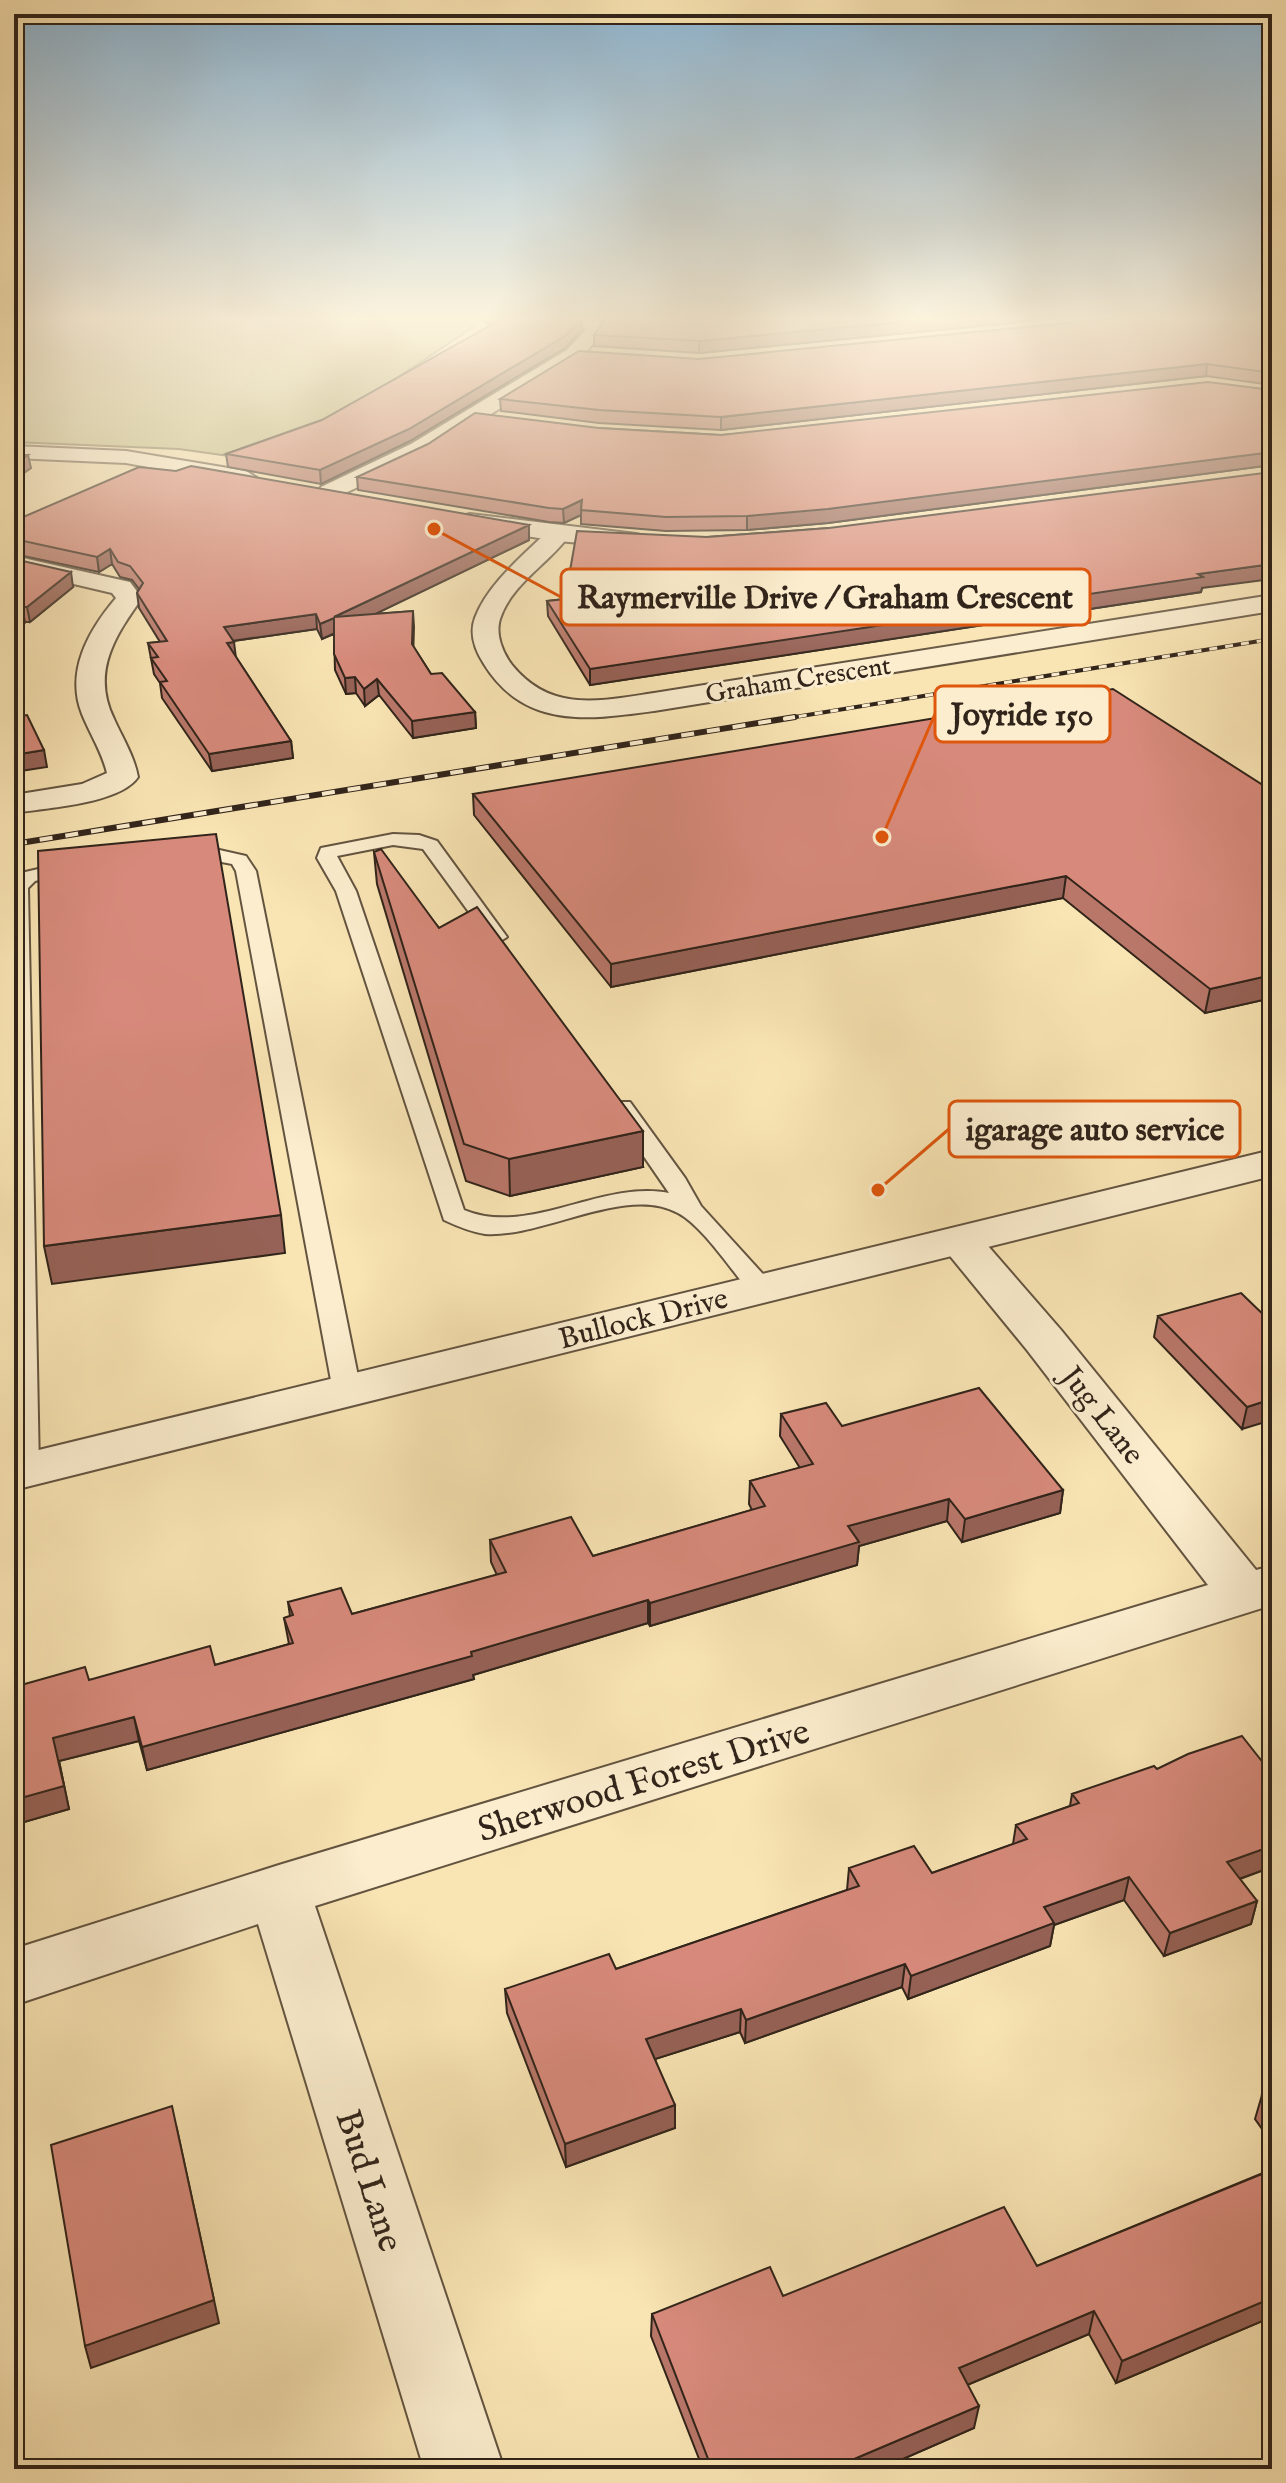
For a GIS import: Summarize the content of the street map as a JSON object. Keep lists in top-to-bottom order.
{
  "streets": {
    "street": [
      "Graham Crescent",
      "Bullock Drive",
      "Jug Lane",
      "Sherwood Forest Drive",
      "Bud Lane"
    ]
  },
  "crossings": [
    ["Bullock Drive", "Jug Lane"],
    ["Jug Lane", "Sherwood Forest Drive"],
    ["Sherwood Forest Drive", "Bud Lane"]
  ],
  "places": ["Raymerville Drive / Graham Crescent", "Joyride 150", "igarage auto service"]
}
